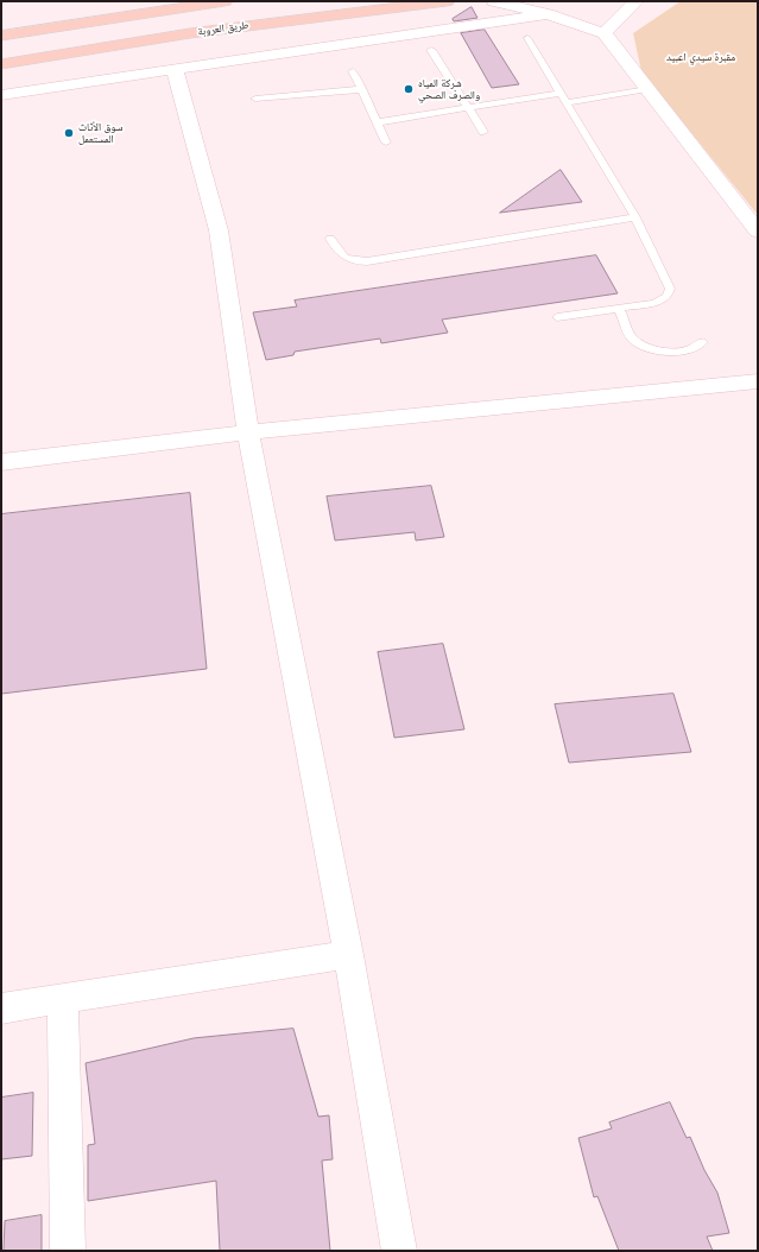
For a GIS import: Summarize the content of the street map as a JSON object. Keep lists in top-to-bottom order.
{
  "streets": {
    "highway": ["طريق العروبة"]
  },
  "parks": ["مقبرة سيدي اعبيد"],
  "places": ["شركة المياه والصرف الصحي", "سوق الأثاث المستعمل"]
}
